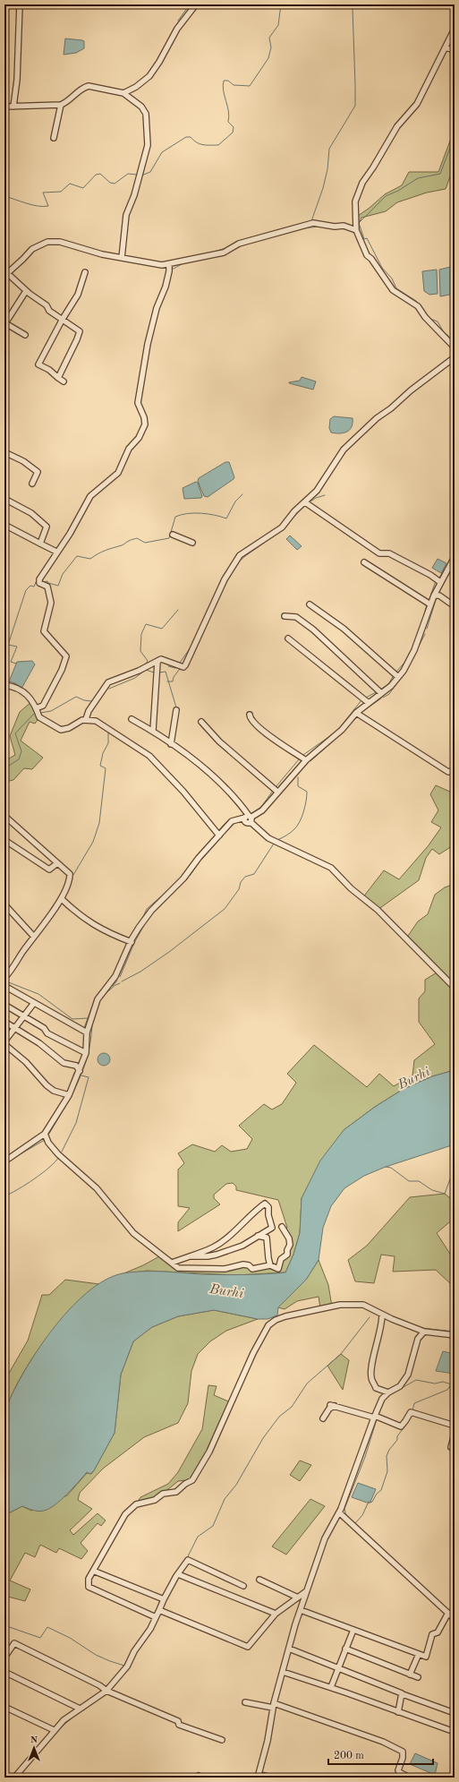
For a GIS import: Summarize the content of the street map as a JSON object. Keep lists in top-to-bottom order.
{
  "water": ["Burhi"],
  "scale_bar": "200 m",
  "north": "top"
}
